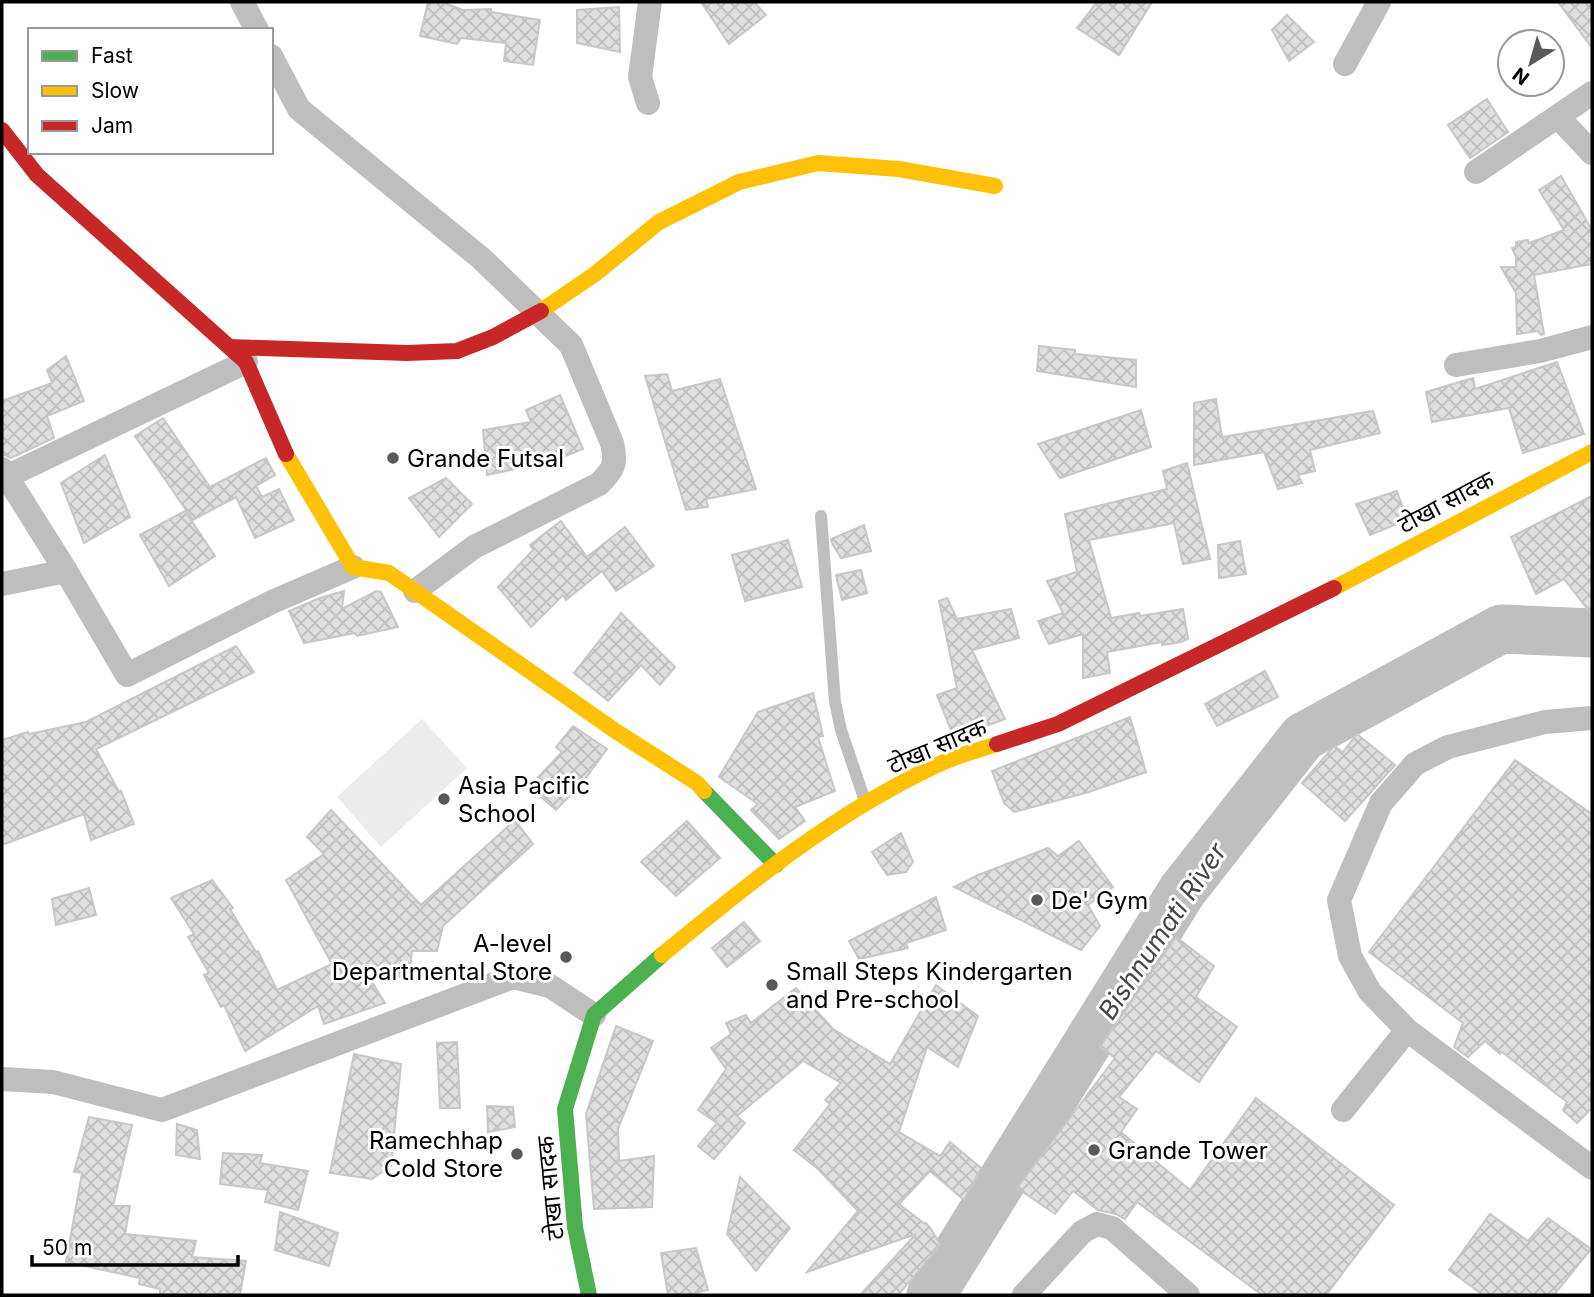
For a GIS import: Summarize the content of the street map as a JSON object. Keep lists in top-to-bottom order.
{
  "streets": {
    "street": ["टोखा सादक"]
  },
  "water": ["Bishnumati River"],
  "places": [
    "Grande Futsal",
    "Asia Pacific School",
    "De' Gym",
    "A-level Departmental Store",
    "Small Steps Kindergarten and Pre-school",
    "Grande Tower",
    "Ramechhap Cold Store"
  ],
  "legend": ["Fast", "Slow", "Jam"],
  "scale_bar": "50 m",
  "north": "bottom left"
}
